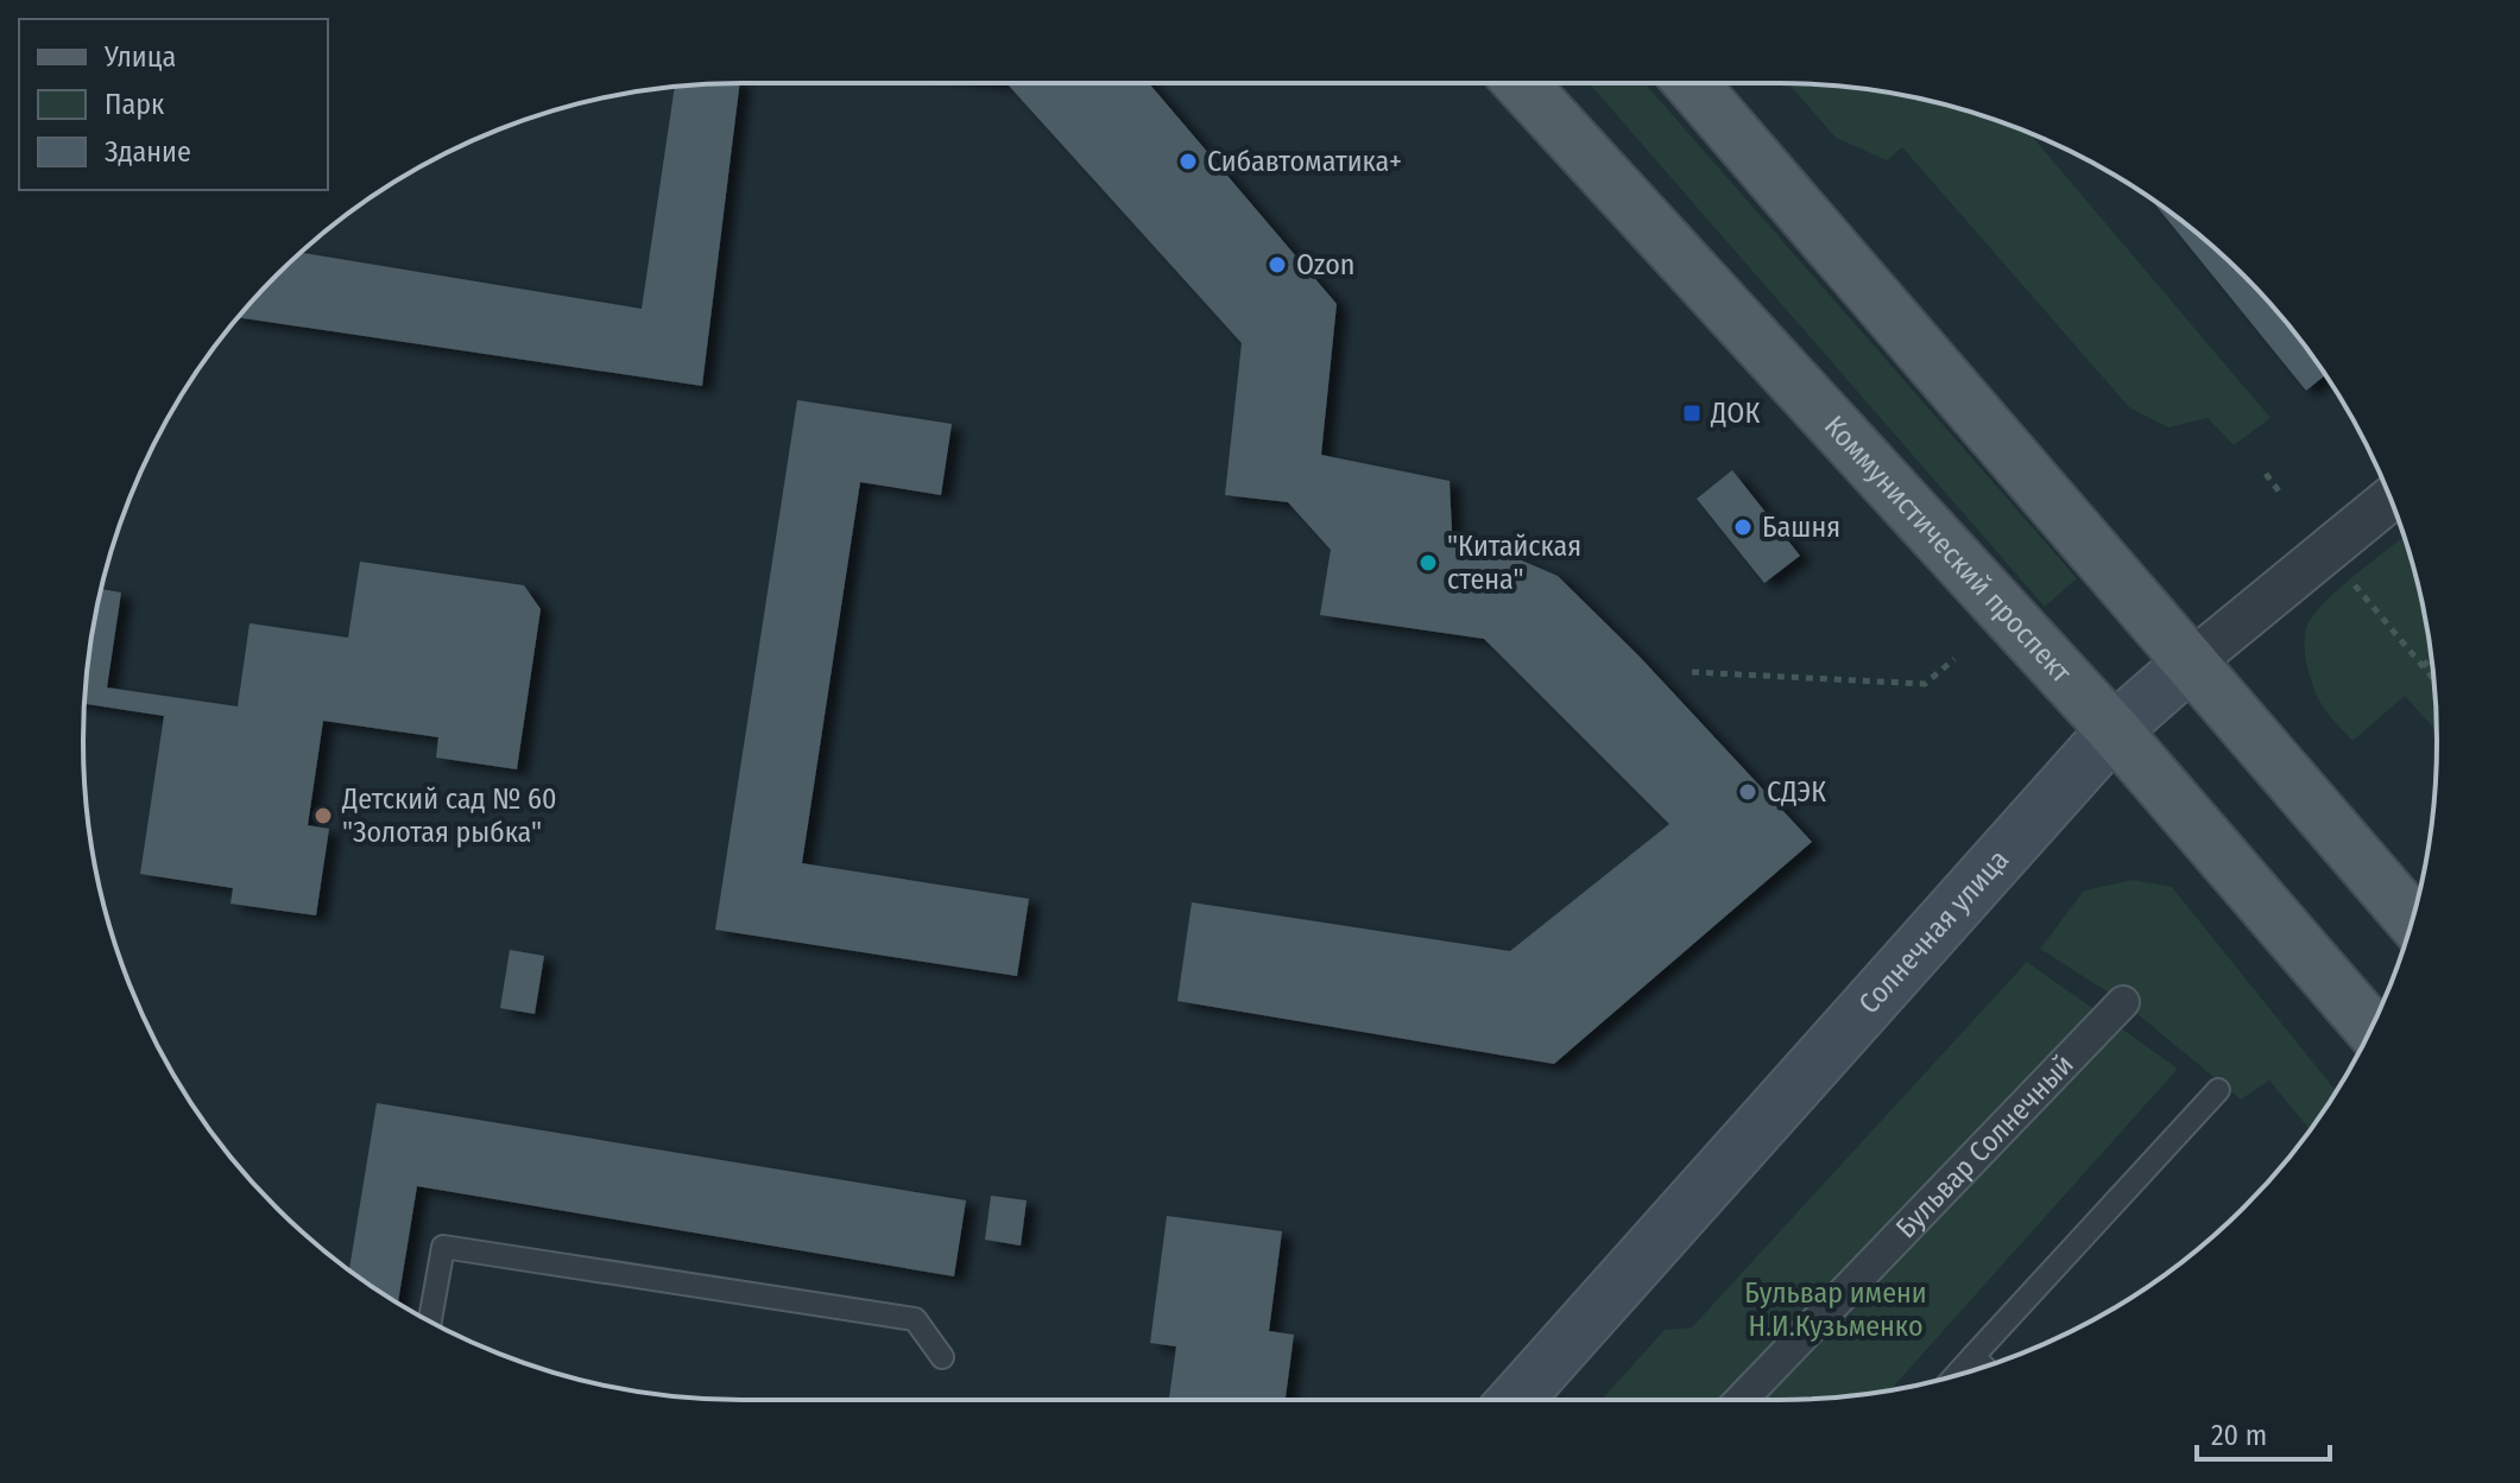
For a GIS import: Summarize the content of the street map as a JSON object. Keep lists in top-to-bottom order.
{
  "streets": {
    "main road": ["Коммунистический проспект", "Солнечная улица"],
    "street": ["Бульвар Солнечный"]
  },
  "crossings": [
    ["Коммунистический проспект", "Солнечная улица"]
  ],
  "parks": ["Бульвар имени Н.И.Кузьменко"],
  "places": {
    "other": [
      "Сибавтоматика+",
      "Ozon",
      "Башня",
      "\"Китайская стена\"",
      "СДЭК",
      "Детский сад № 60 \"Золотая рыбка\""
    ],
    "transit": ["ДОК"]
  },
  "legend": ["Улица", "Парк", "Здание"],
  "scale_bar": "20 m"
}
